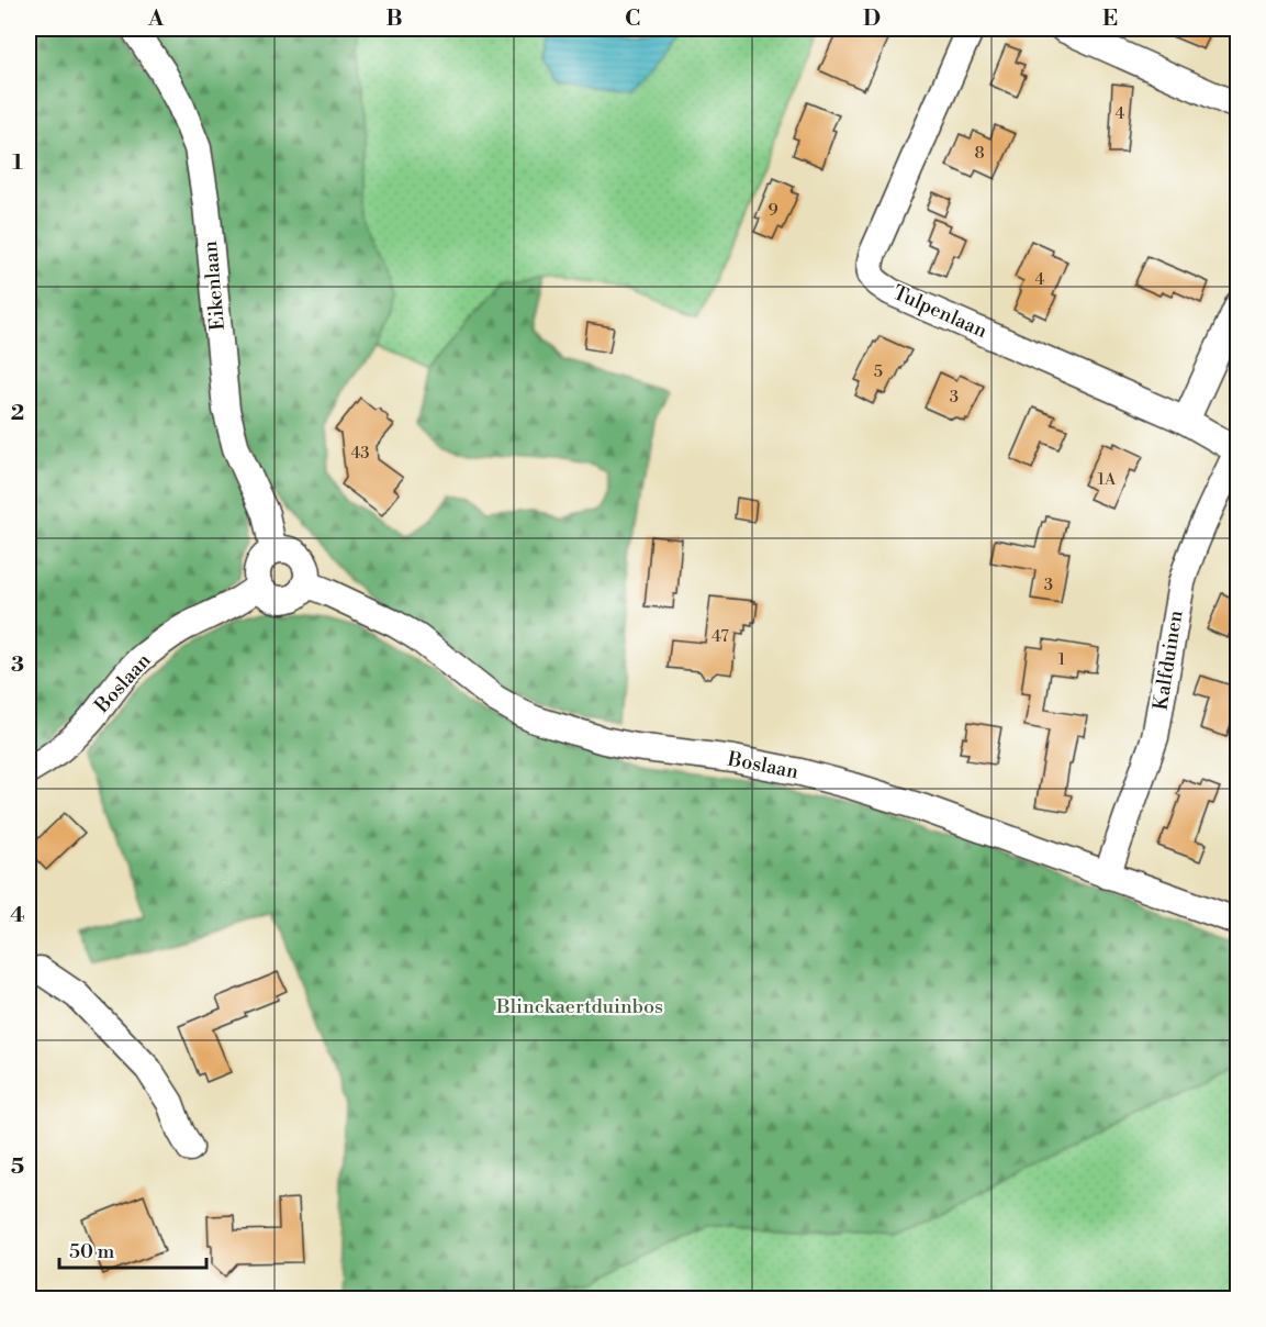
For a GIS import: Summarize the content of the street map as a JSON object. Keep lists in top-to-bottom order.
{
  "streets": {
    "street": [
      "Eikenlaan",
      "Tulpenlaan",
      "Kalfduinen",
      "Boslaan"
    ]
  },
  "crossings": [
    ["Eikenlaan", "Boslaan"],
    ["Tulpenlaan", "Kalfduinen"],
    ["Kalfduinen", "Boslaan"]
  ],
  "parks": ["Blinckaertduinbos"],
  "house_numbers": [
    "4",
    "8",
    "9",
    "4",
    "5",
    "3",
    "43",
    "1A",
    "3",
    "47",
    "1"
  ],
  "scale_bar": "50 m",
  "grid": {
    "columns": [
      "A",
      "B",
      "C",
      "D",
      "E"
    ],
    "rows": [
      "1",
      "2",
      "3",
      "4",
      "5"
    ]
  }
}
